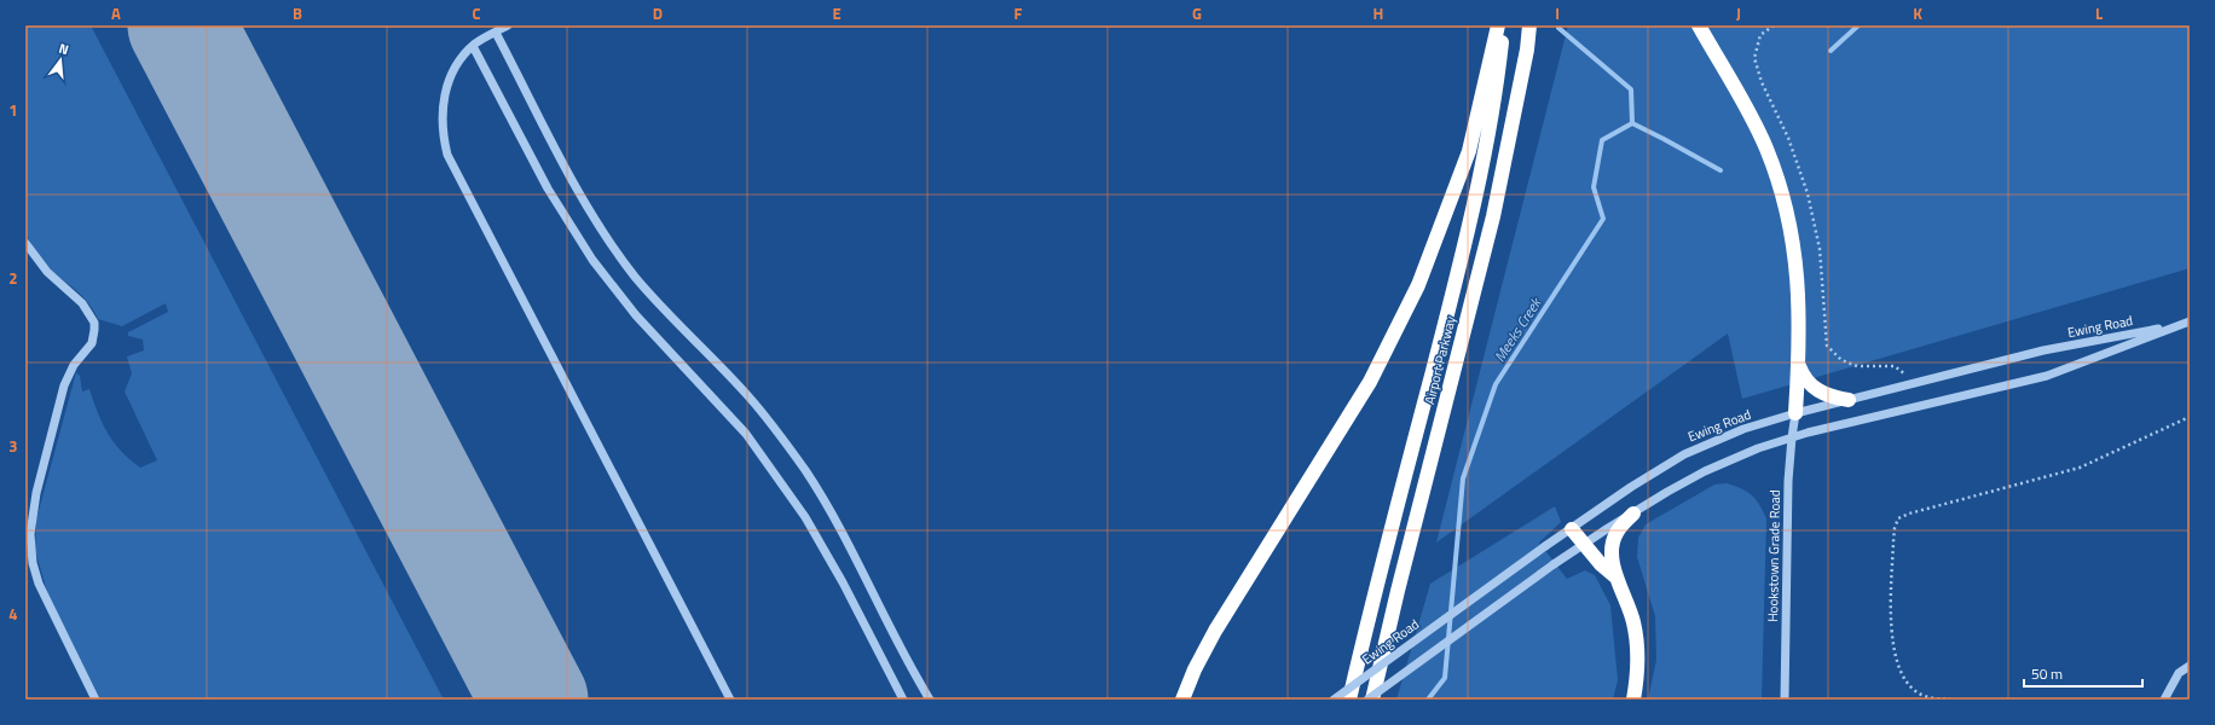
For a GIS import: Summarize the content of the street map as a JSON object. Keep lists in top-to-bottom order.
{
  "streets": {
    "highway": ["Airport Parkway"],
    "street": ["Ewing Road", "Hookstown Grade Road"]
  },
  "crossings": [
    ["Ewing Road", "Hookstown Grade Road"]
  ],
  "water": ["Meeks Creek"],
  "scale_bar": "50 m",
  "north": "top",
  "grid": {
    "columns": [
      "A",
      "B",
      "C",
      "D",
      "E",
      "F",
      "G",
      "H",
      "I",
      "J",
      "K",
      "L"
    ],
    "rows": [
      "1",
      "2",
      "3",
      "4"
    ]
  }
}
